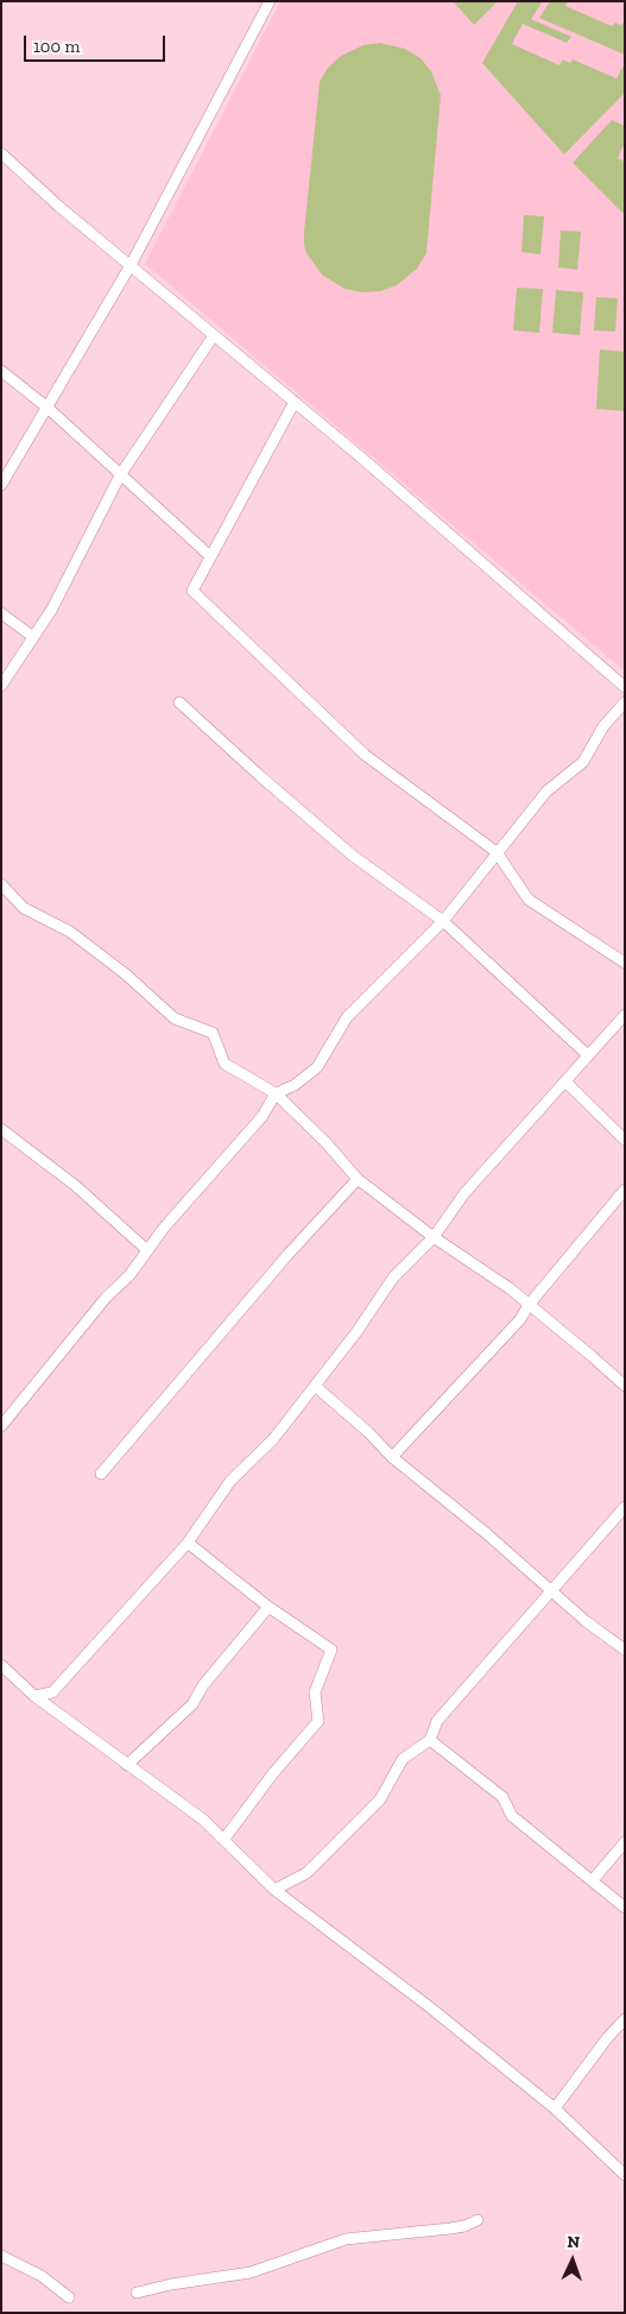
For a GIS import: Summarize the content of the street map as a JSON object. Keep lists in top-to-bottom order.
{
  "scale_bar": "100 m",
  "north": "top"
}
